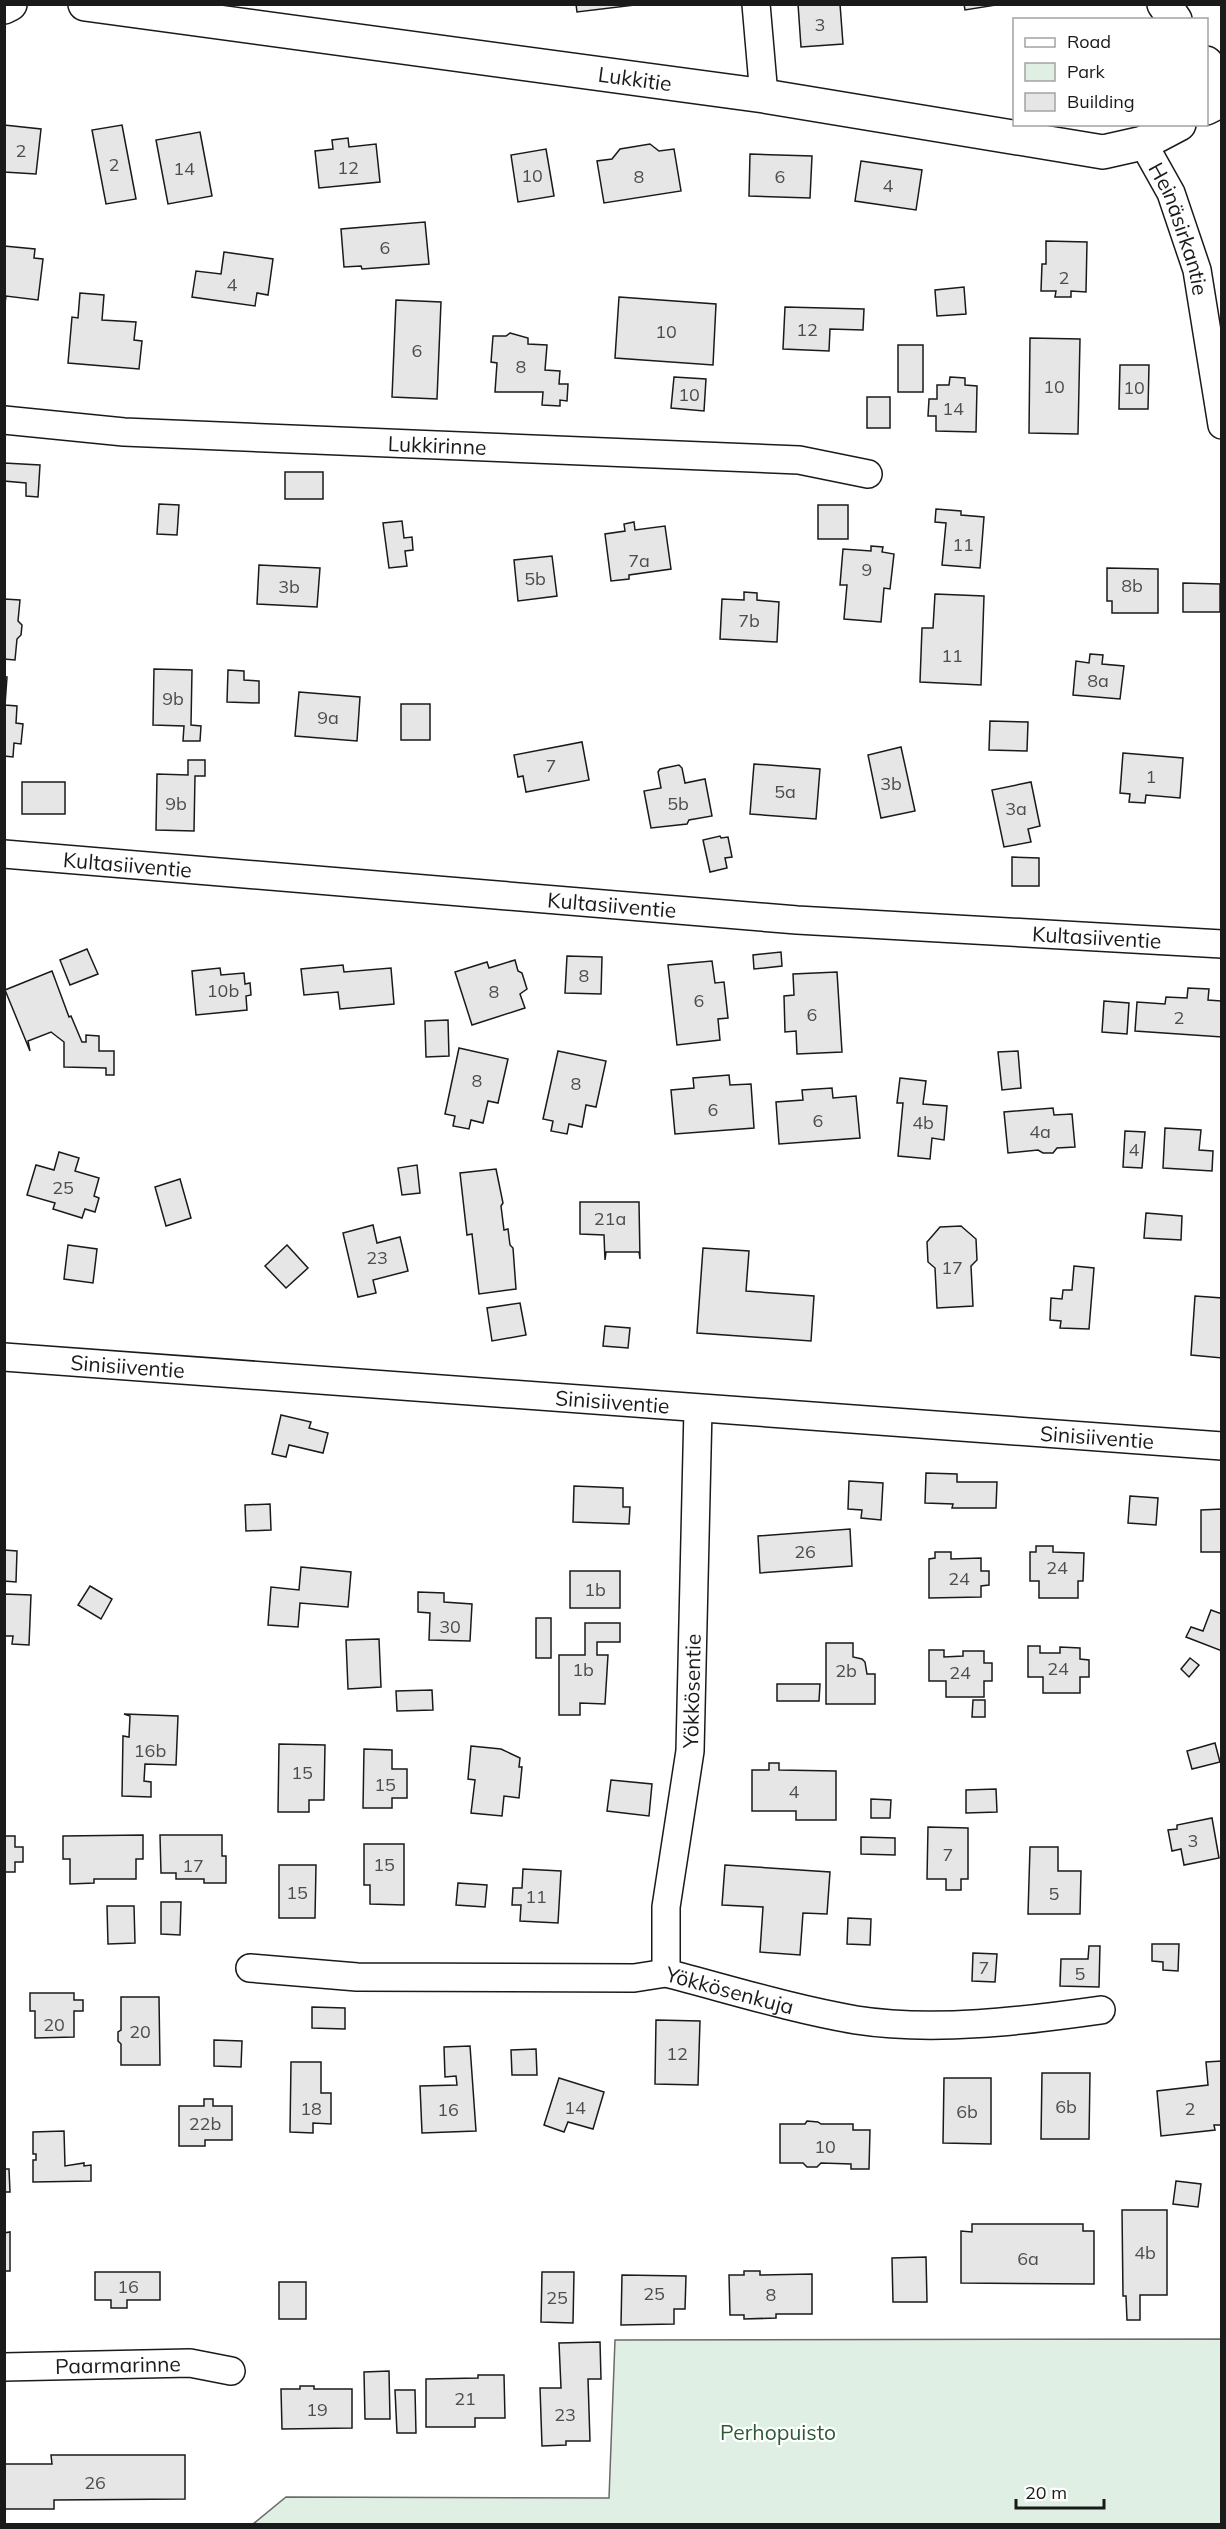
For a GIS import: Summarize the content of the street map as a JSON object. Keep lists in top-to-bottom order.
{
  "streets": {
    "street": [
      "Lukkitie",
      "Heinäsirkantie",
      "Lukkirinne",
      "Kultasiiventie",
      "Sinisiiventie",
      "Yökkösentie",
      "Yökkösenkuja",
      "Paarmarinne"
    ]
  },
  "crossings": [
    ["Lukkitie", "Heinäsirkantie"],
    ["Sinisiiventie", "Yökkösentie"],
    ["Yökkösentie", "Yökkösenkuja"]
  ],
  "parks": ["Perhopuisto"],
  "house_numbers": [
    "3",
    "2",
    "2",
    "12",
    "14",
    "10",
    "8",
    "6",
    "4",
    "6",
    "2",
    "4",
    "12",
    "10",
    "6",
    "8",
    "10",
    "10",
    "10",
    "14",
    "11",
    "7a",
    "9",
    "5b",
    "8b",
    "3b",
    "7b",
    "11",
    "8a",
    "9b",
    "9a",
    "7",
    "1",
    "3b",
    "5a",
    "9b",
    "5b",
    "3a",
    "8",
    "10b",
    "8",
    "6",
    "6",
    "2",
    "8",
    "8",
    "6",
    "6",
    "4b",
    "4a",
    "4",
    "25",
    "21a",
    "23",
    "17",
    "26",
    "24",
    "24",
    "1b",
    "30",
    "24",
    "1b",
    "2b",
    "24",
    "16b",
    "15",
    "15",
    "4",
    "3",
    "7",
    "15",
    "17",
    "15",
    "5",
    "11",
    "7",
    "5",
    "20",
    "20",
    "12",
    "6b",
    "14",
    "18",
    "2",
    "16",
    "6b",
    "22b",
    "10",
    "4b",
    "6a",
    "16",
    "25",
    "8",
    "25",
    "21",
    "19",
    "23",
    "26"
  ],
  "legend": ["Road", "Park", "Building"],
  "scale_bar": "20 m"
}
